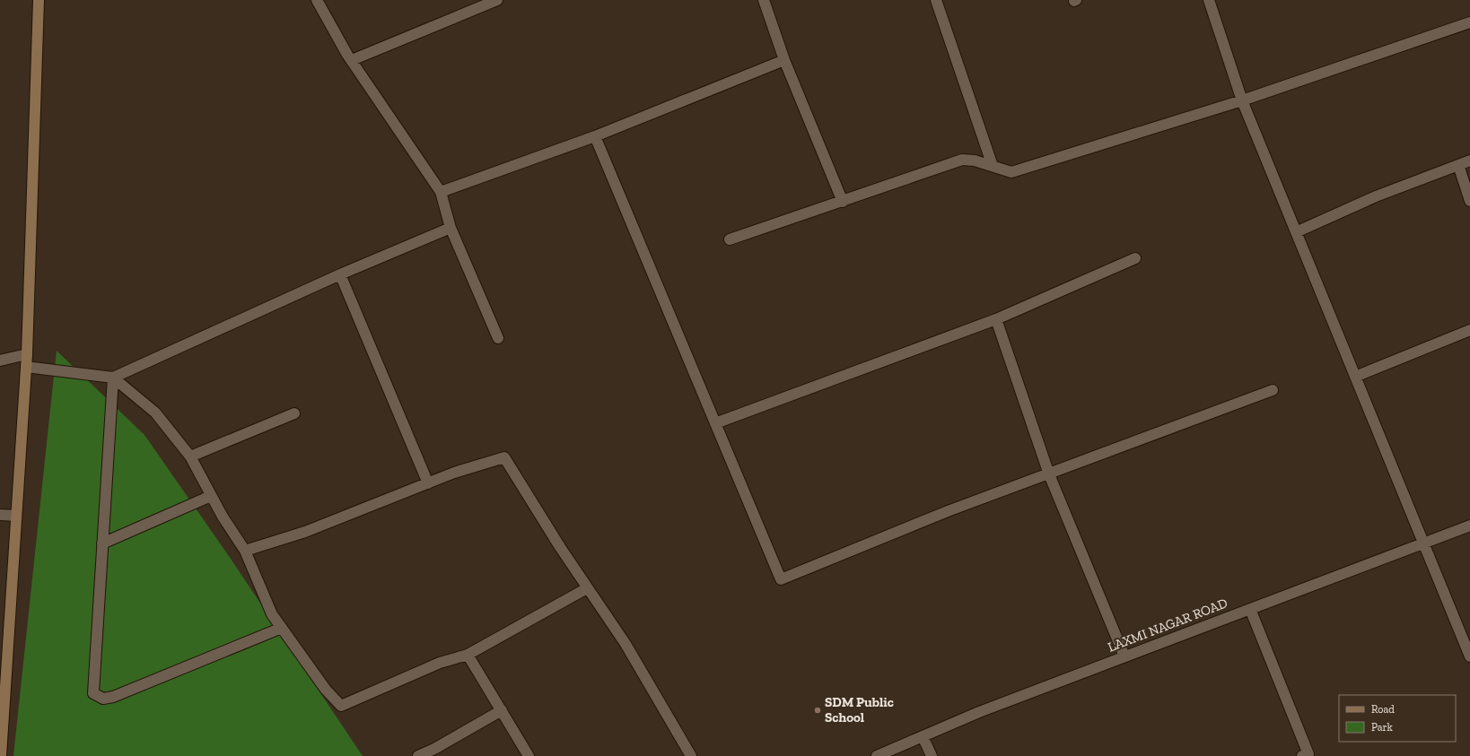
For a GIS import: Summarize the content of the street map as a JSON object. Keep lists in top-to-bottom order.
{
  "streets": {
    "street": ["LAXMI NAGAR ROAD"]
  },
  "places": ["SDM Public School"],
  "legend": ["Road", "Park"]
}
